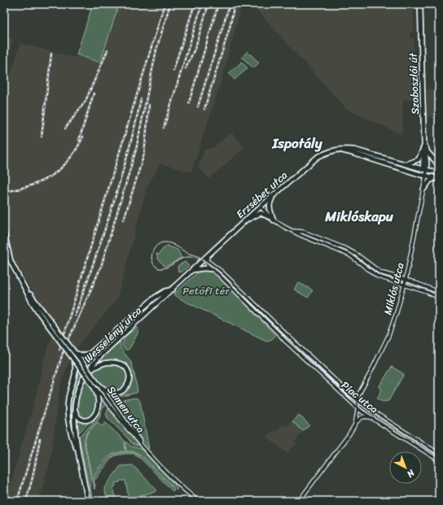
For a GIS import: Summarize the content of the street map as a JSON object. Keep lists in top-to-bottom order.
{
  "streets": {
    "main road": ["Szoboszlói út", "Erzsébet utca", "Wesselényi utca"],
    "street": ["Miklós utca", "Piac utca", "Sumen utca"]
  },
  "crossings": [
    ["Szoboszlói út", "Erzsébet utca"],
    ["Erzsébet utca", "Wesselényi utca"],
    ["Erzsébet utca", "Piac utca"],
    ["Miklós utca", "Piac utca"],
    ["Wesselényi utca", "Piac utca"]
  ],
  "districts": ["Ispotály", "Miklóskapu"],
  "parks": ["Petőfi tér"],
  "north": "bottom right"
}
